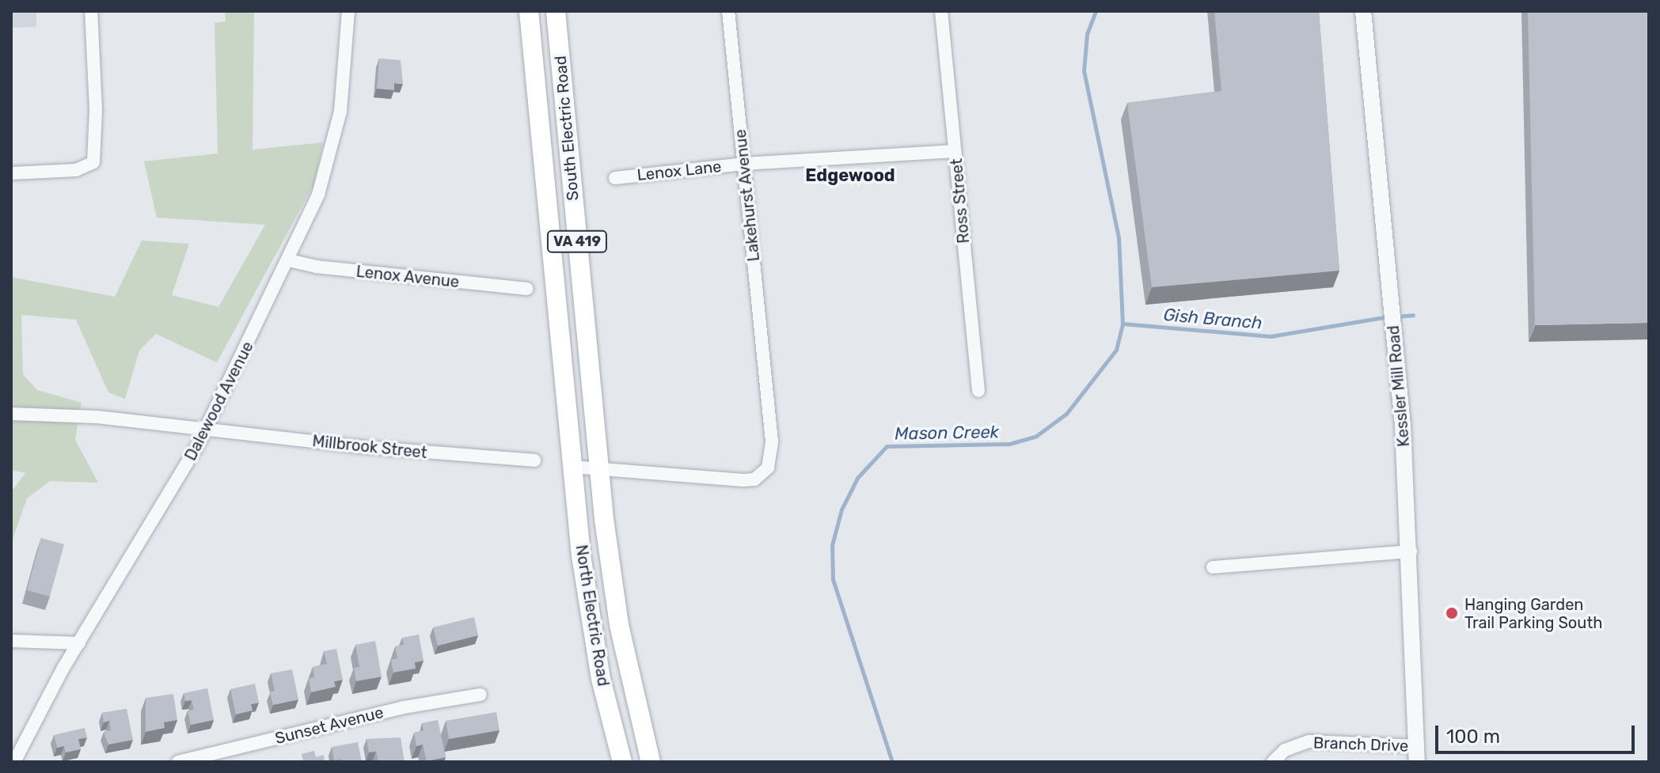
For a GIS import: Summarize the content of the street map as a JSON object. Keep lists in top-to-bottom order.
{
  "streets": {
    "main road": ["South Electric Road", "VA 419", "North Electric Road"],
    "street": [
      "Lenox Lane",
      "Lakehurst Avenue",
      "Ross Street",
      "Lenox Avenue",
      "Kessler Mill Road",
      "Dalewood Avenue",
      "Millbrook Street",
      "Sunset Avenue",
      "Branch Drive"
    ]
  },
  "crossings": [
    ["South Electric Road", "Lakehurst Avenue"],
    ["South Electric Road", "North Electric Road"],
    ["Lenox Lane", "Lakehurst Avenue"],
    ["Lakehurst Avenue", "North Electric Road"],
    ["Lenox Avenue", "Dalewood Avenue"],
    ["Kessler Mill Road", "Branch Drive"],
    ["Dalewood Avenue", "Millbrook Street"]
  ],
  "districts": ["Edgewood"],
  "water": ["Gish Branch", "Mason Creek"],
  "places": ["Hanging Garden Trail Parking South"],
  "scale_bar": "100 m"
}
